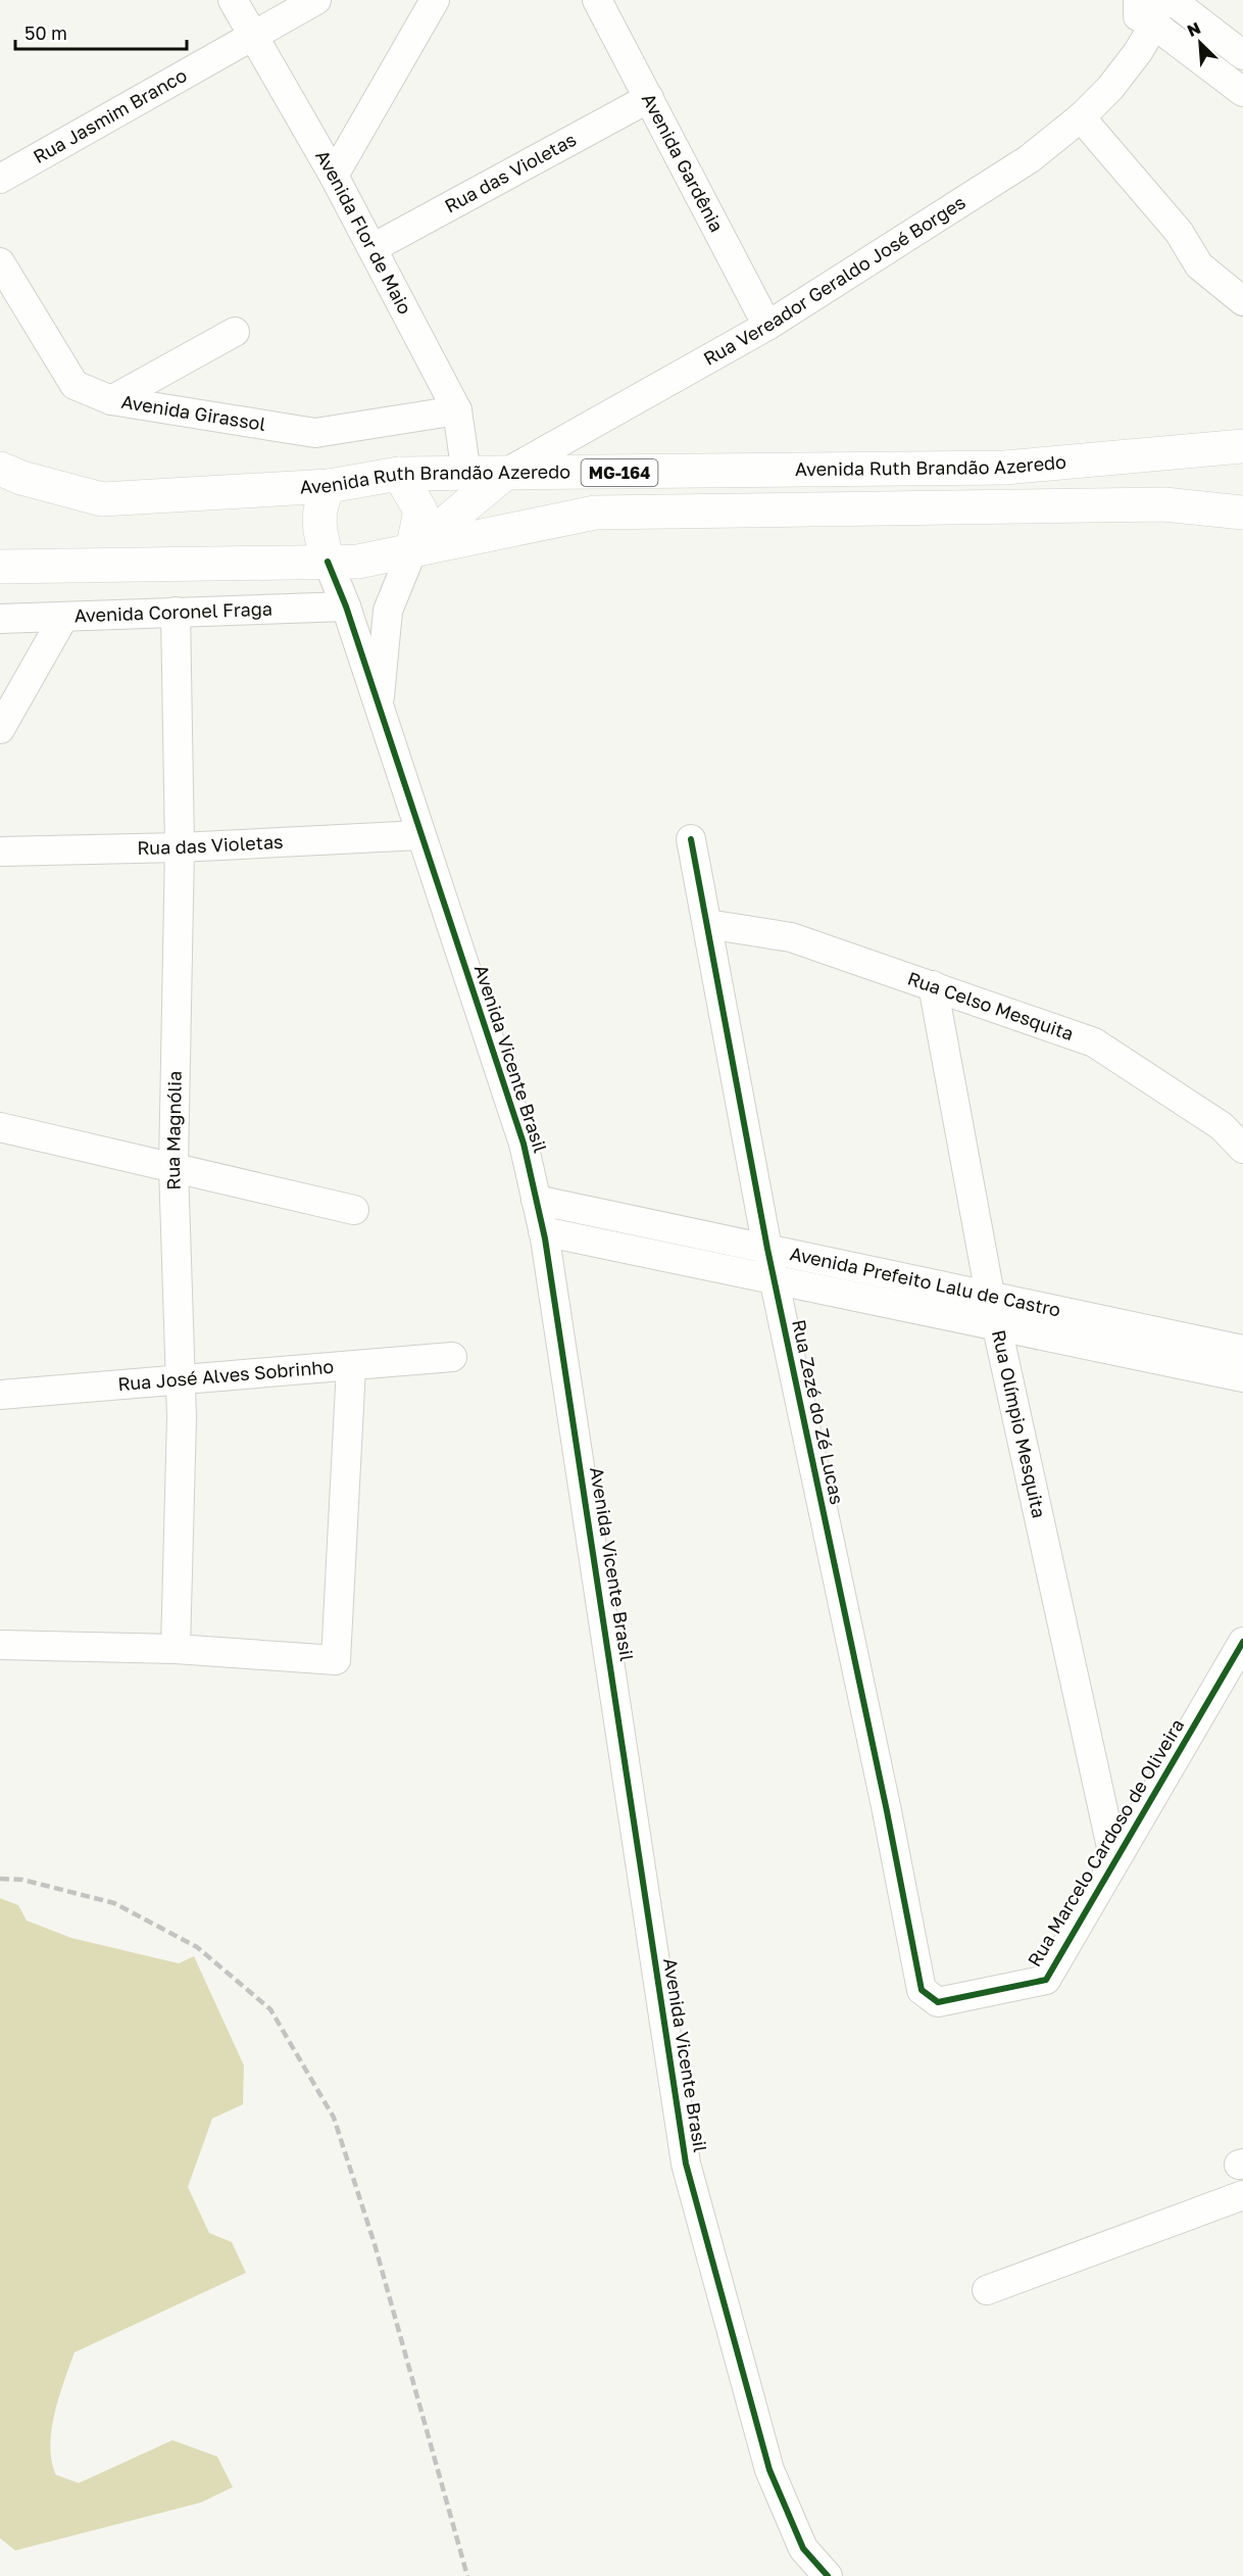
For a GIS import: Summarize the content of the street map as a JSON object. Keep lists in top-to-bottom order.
{
  "streets": {
    "main road": ["Avenida Ruth Brandão Azeredo", "MG-164"],
    "street": [
      "Rua Jasmim Branco",
      "Avenida Gardênia",
      "Rua das Violetas",
      "Avenida Flor de Maio",
      "Rua Vereador Geraldo José Borges",
      "Avenida Girassol",
      "Avenida Coronel Fraga",
      "Rua Celso Mesquita",
      "Avenida Vicente Brasil",
      "Rua Magnólia",
      "Avenida Prefeito Lalu de Castro",
      "Rua José Alves Sobrinho",
      "Rua Zezé do Zé Lucas",
      "Rua Olímpio Mesquita",
      "Rua Marcelo Cardoso de Oliveira"
    ]
  },
  "crossings": [
    ["Rua Jasmim Branco", "Avenida Flor de Maio"],
    ["Avenida Gardênia", "Rua das Violetas"],
    ["Avenida Gardênia", "Rua Vereador Geraldo José Borges"],
    ["Rua das Violetas", "Avenida Flor de Maio"],
    ["Rua das Violetas", "Avenida Vicente Brasil"],
    ["Rua das Violetas", "Rua Magnólia"],
    ["Avenida Flor de Maio", "Avenida Girassol"],
    ["Avenida Flor de Maio", "Avenida Ruth Brandão Azeredo"],
    ["Rua Vereador Geraldo José Borges", "Avenida Ruth Brandão Azeredo"],
    ["Avenida Ruth Brandão Azeredo", "MG-164"],
    ["Avenida Ruth Brandão Azeredo", "Avenida Vicente Brasil"],
    ["MG-164", "Avenida Vicente Brasil"],
    ["Avenida Coronel Fraga", "Avenida Vicente Brasil"],
    ["Avenida Coronel Fraga", "Rua Magnólia"],
    ["Rua Celso Mesquita", "Rua Zezé do Zé Lucas"],
    ["Rua Celso Mesquita", "Rua Olímpio Mesquita"],
    ["Avenida Vicente Brasil", "Avenida Prefeito Lalu de Castro"],
    ["Rua Magnólia", "Rua José Alves Sobrinho"],
    ["Avenida Prefeito Lalu de Castro", "Rua Zezé do Zé Lucas"],
    ["Avenida Prefeito Lalu de Castro", "Rua Olímpio Mesquita"],
    ["Rua Zezé do Zé Lucas", "Rua Marcelo Cardoso de Oliveira"],
    ["Rua Olímpio Mesquita", "Rua Marcelo Cardoso de Oliveira"]
  ],
  "scale_bar": "50 m",
  "north": "top left"
}
